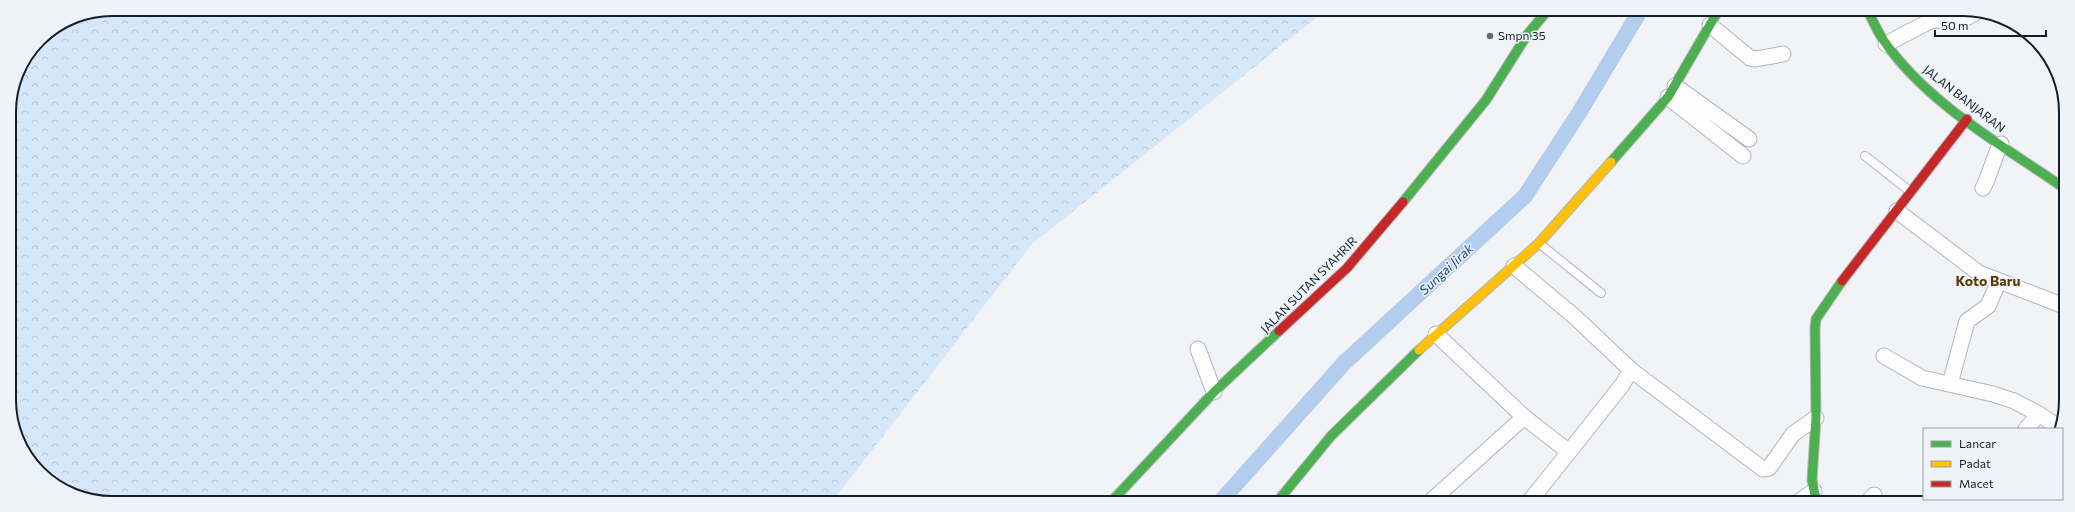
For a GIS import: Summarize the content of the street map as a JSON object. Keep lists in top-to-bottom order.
{
  "streets": {
    "street": ["JALAN BANJARAN", "JALAN SUTAN SYAHRIR"]
  },
  "districts": ["Koto Baru"],
  "water": ["Sungai Jirak"],
  "places": ["Smpn 35"],
  "legend": ["Lancar", "Padat", "Macet"],
  "scale_bar": "50 m"
}
